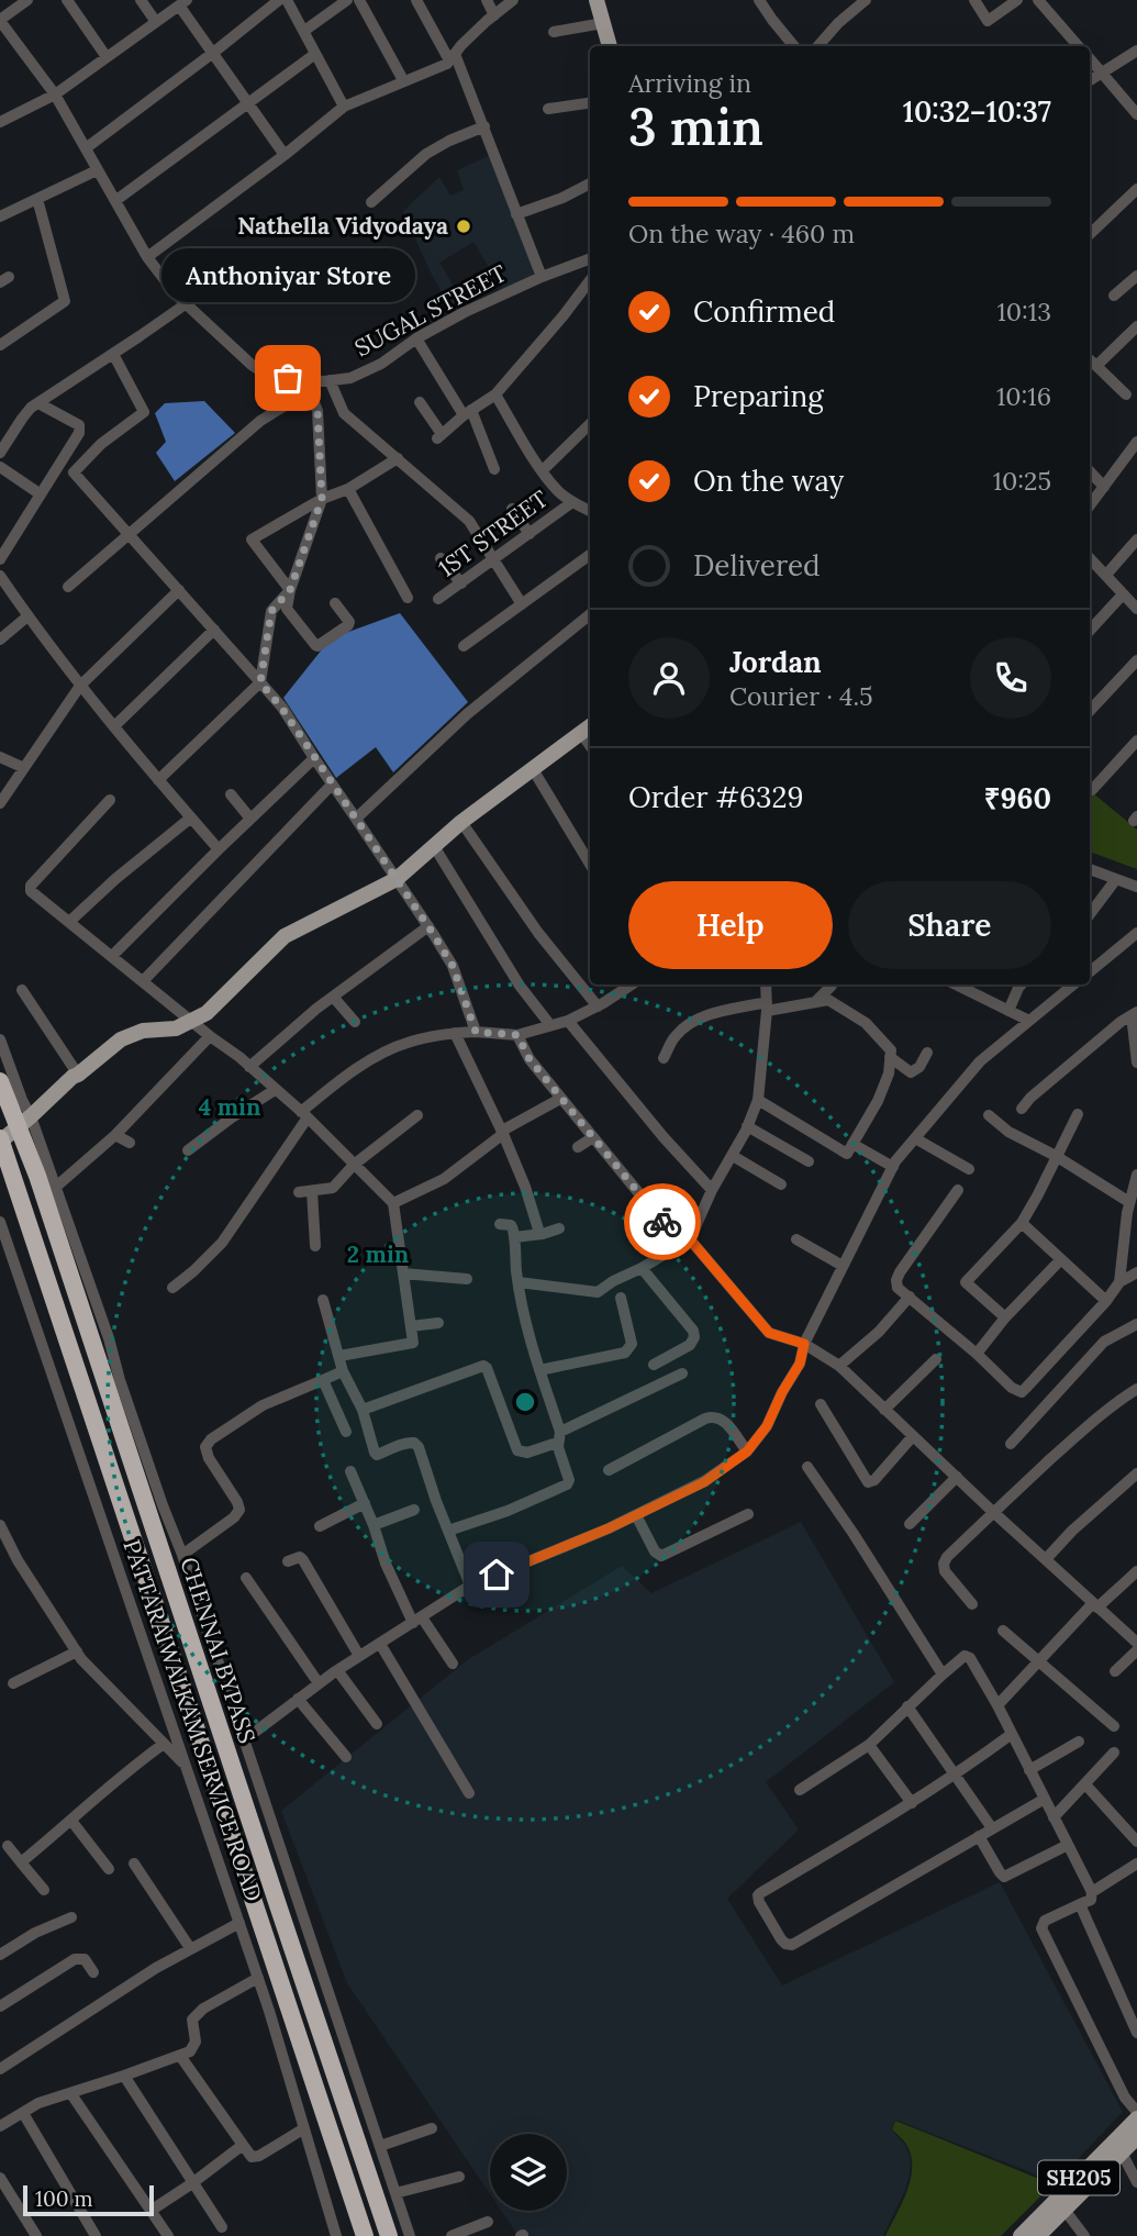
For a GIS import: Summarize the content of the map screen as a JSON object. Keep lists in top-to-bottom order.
{
  "streets": {
    "highway": ["CHENNAI BYPASS"],
    "main road": ["SH205"],
    "street": ["SUGAL STREET", "1ST STREET", "PATTARAIWALKAM SERVICE ROAD"]
  },
  "places": ["Nathella Vidyodaya", "Anthoniyar Store"],
  "scale_bar": "100 m",
  "page": {
    "heading": ["3 min", "Arriving in", "10:32–10:37"],
    "panel": [
      "Jordan",
      "Courier · 4.5",
      "Order #6329",
      "₹960"
    ],
    "bar": "On the way · 460 m",
    "bubble": "Anthoniyar Store",
    "list": [
      ["Confirmed", "10:13"],
      ["Preparing", "10:16"],
      ["On the way", "10:25"],
      "Delivered"
    ],
    "buttons": ["Help", "Share"],
    "scale": "100 m"
  },
  "rings": ["4 min", "2 min"]
}
